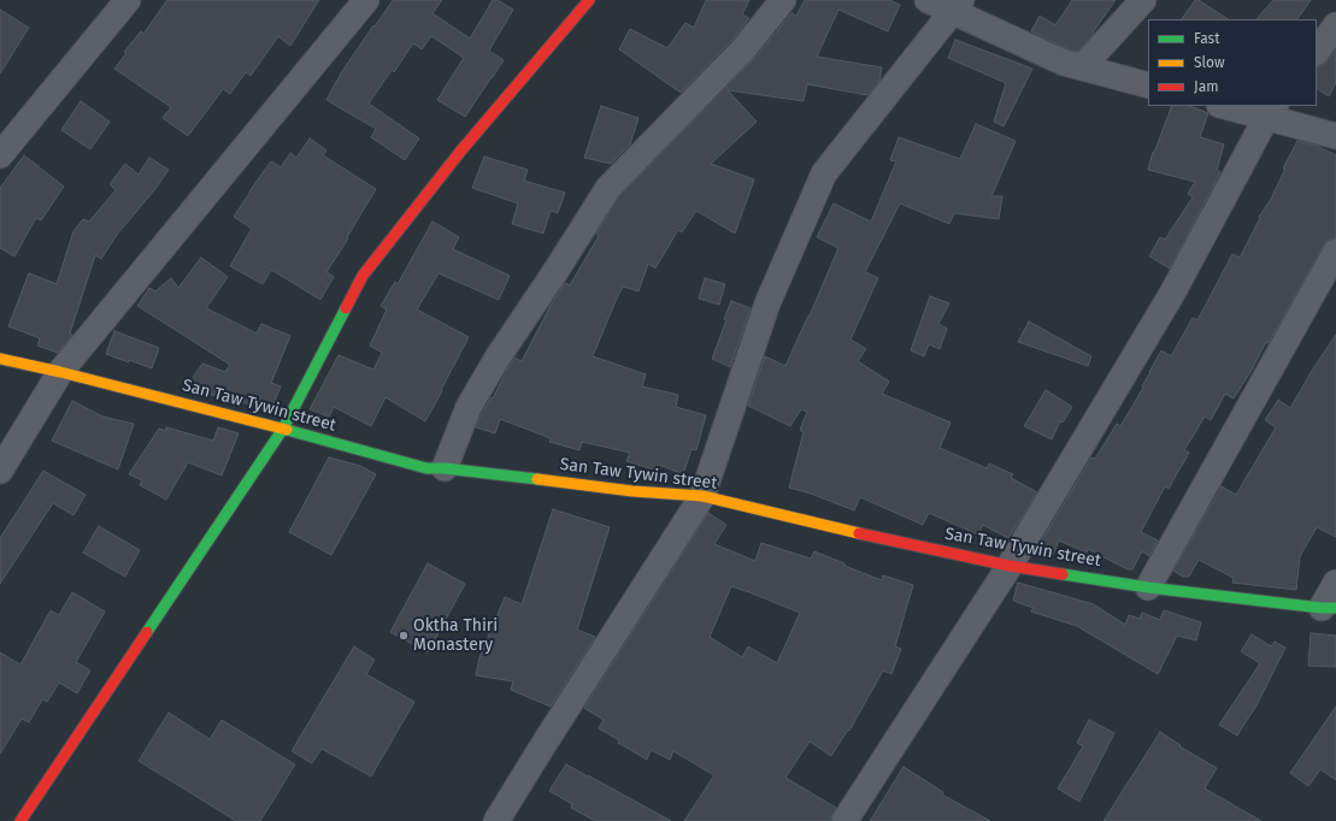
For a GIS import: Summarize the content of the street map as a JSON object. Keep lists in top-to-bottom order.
{
  "streets": {
    "street": ["San Taw Tywin street"]
  },
  "places": ["Oktha Thiri Monastery"],
  "legend": ["Fast", "Slow", "Jam"]
}
